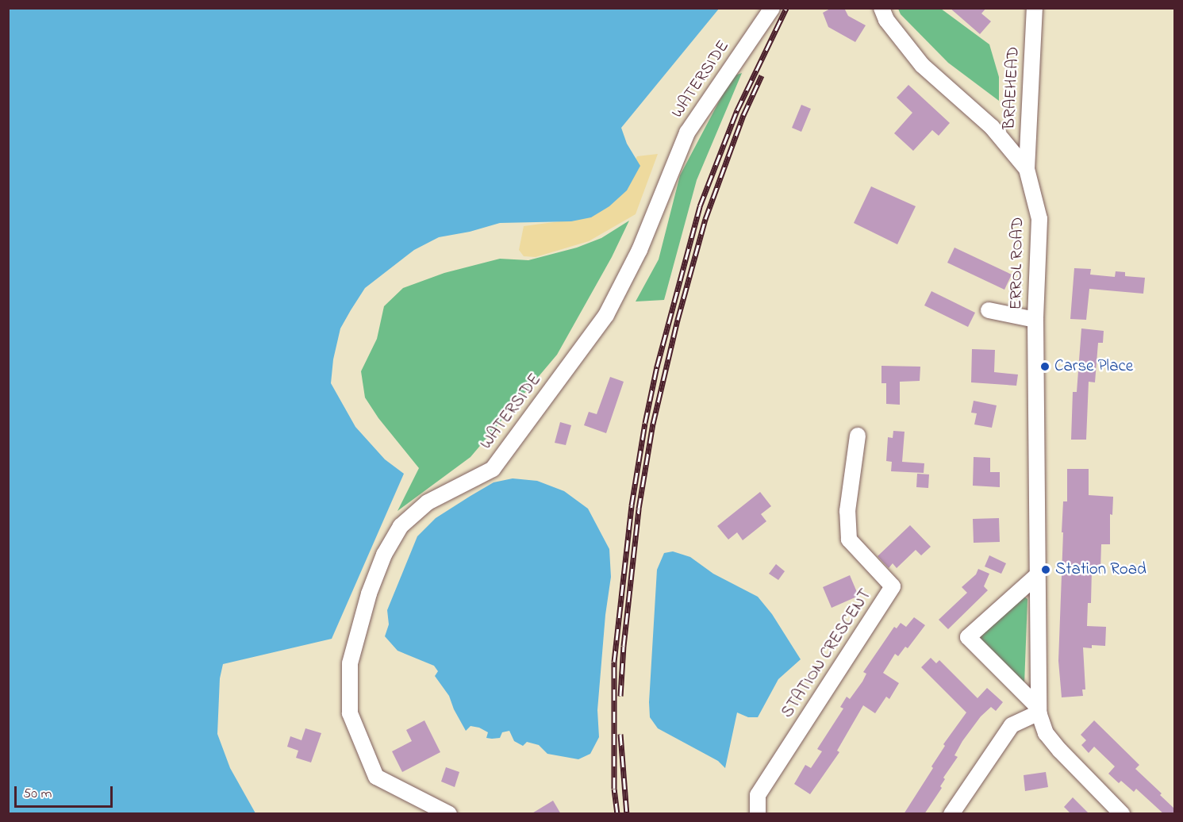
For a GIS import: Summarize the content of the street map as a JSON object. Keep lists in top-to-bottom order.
{
  "streets": {
    "street": [
      "WATERSIDE",
      "BRAEHEAD",
      "ERROL ROAD",
      "STATION CRESCENT"
    ]
  },
  "crossings": [
    ["BRAEHEAD", "ERROL ROAD"]
  ],
  "places": ["Carse Place", "Station Road"],
  "scale_bar": "50 m"
}
